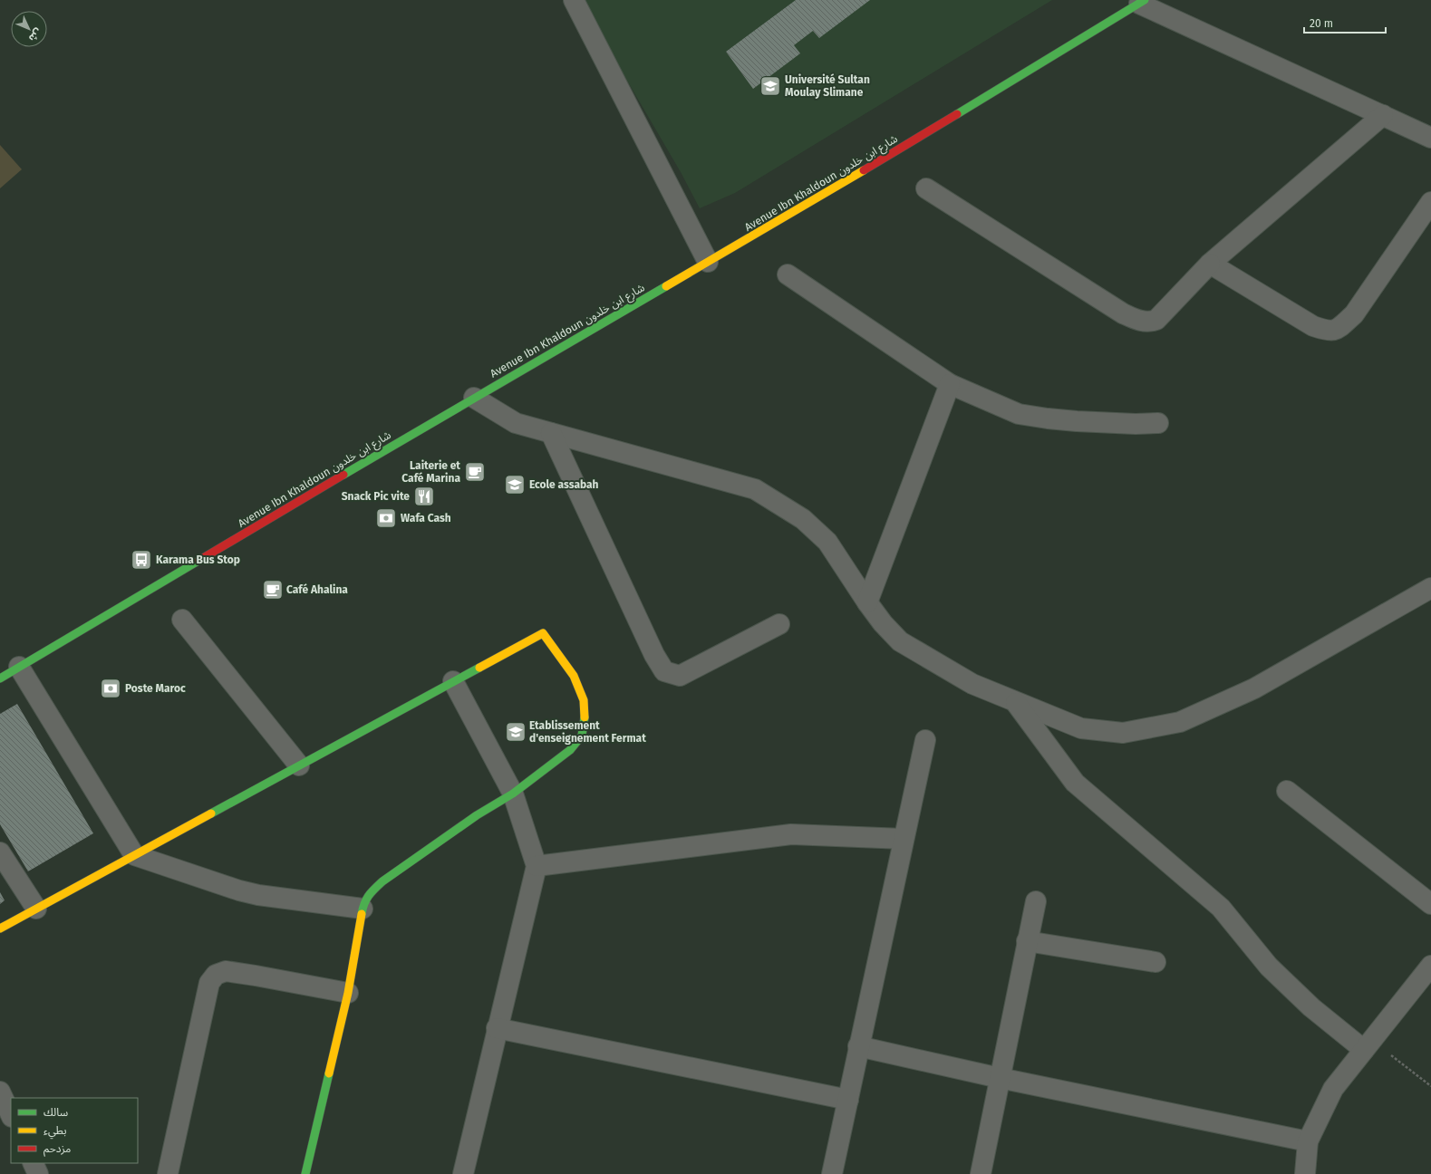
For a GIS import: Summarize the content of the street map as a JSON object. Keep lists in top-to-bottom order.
{
  "streets": {
    "street": ["Avenue Ibn Khaldoun شارع ابن خلدون"]
  },
  "places": {
    "school or university": ["Université Sultan Moulay Slimane", "Ecole assabah", "Etablissement d'enseignement Fermat"],
    "cafe": ["Laiterie et Café Marina", "Café Ahalina"],
    "restaurant": ["Snack Pic vite"],
    "bank": ["Wafa Cash", "Poste Maroc"],
    "bus stop": ["Karama Bus Stop"]
  },
  "legend": ["سالك", "بطيء", "مزدحم"],
  "scale_bar": "20 m",
  "north": "bottom right"
}
